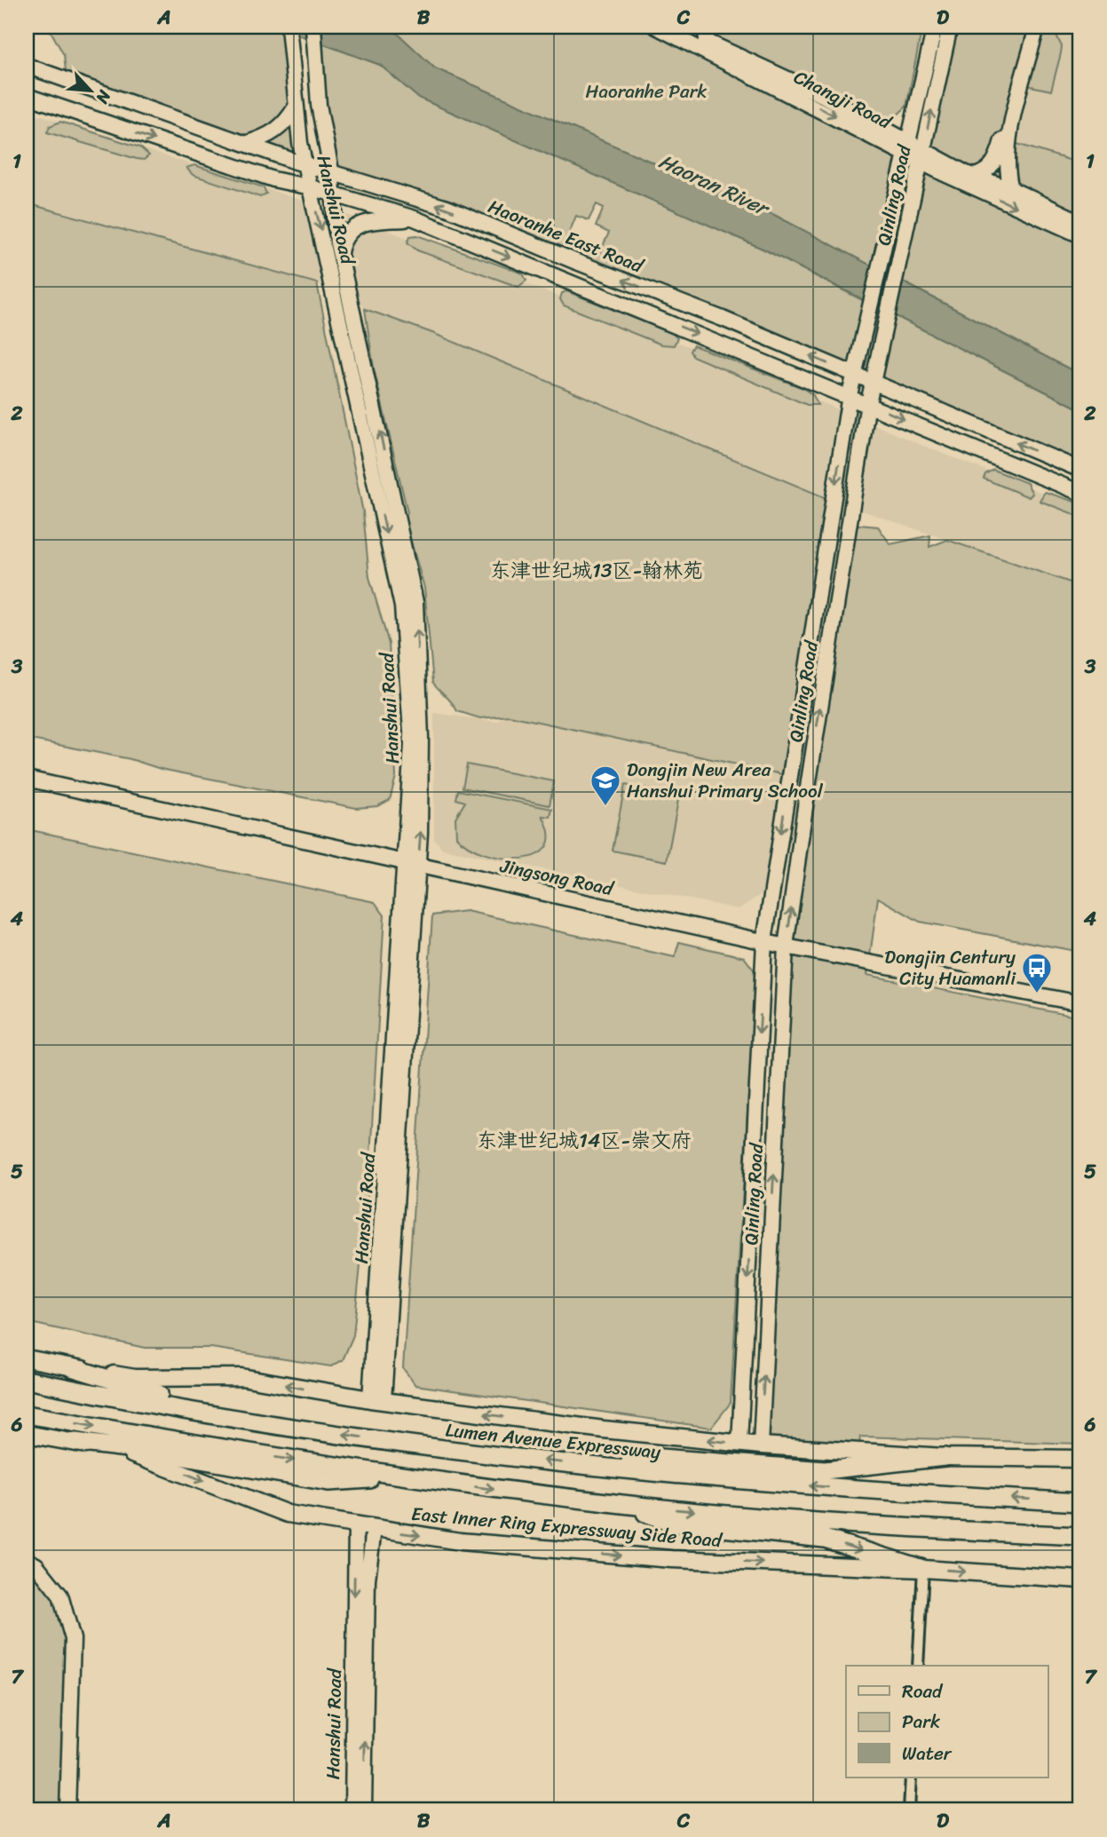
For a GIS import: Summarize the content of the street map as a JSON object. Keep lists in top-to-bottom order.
{
  "streets": {
    "highway": ["Lumen Avenue Expressway"],
    "main road": ["East Inner Ring Expressway Side Road"],
    "street": [
      "Changji Road",
      "Qinling Road",
      "Hanshui Road",
      "Haoranhe East Road",
      "Jingsong Road"
    ]
  },
  "crossings": [
    ["Changji Road", "Qinling Road"],
    ["Qinling Road", "Haoranhe East Road"],
    ["Qinling Road", "Jingsong Road"],
    ["Hanshui Road", "Haoranhe East Road"],
    ["Hanshui Road", "Jingsong Road"],
    ["Hanshui Road", "East Inner Ring Expressway Side Road"]
  ],
  "districts": ["东津世纪城13区-翰林苑", "东津世纪城14区-崇文府"],
  "water": ["Haoran River"],
  "parks": ["Haoranhe Park"],
  "places": {
    "school or university": ["Dongjin New Area Hanshui Primary School"],
    "bus stop": ["Dongjin Century City Huamanli"]
  },
  "legend": ["Road", "Park", "Water"],
  "north": "bottom right",
  "grid": {
    "columns": [
      "A",
      "B",
      "C",
      "D"
    ],
    "rows": [
      "1",
      "2",
      "3",
      "4",
      "5",
      "6",
      "7"
    ]
  }
}
